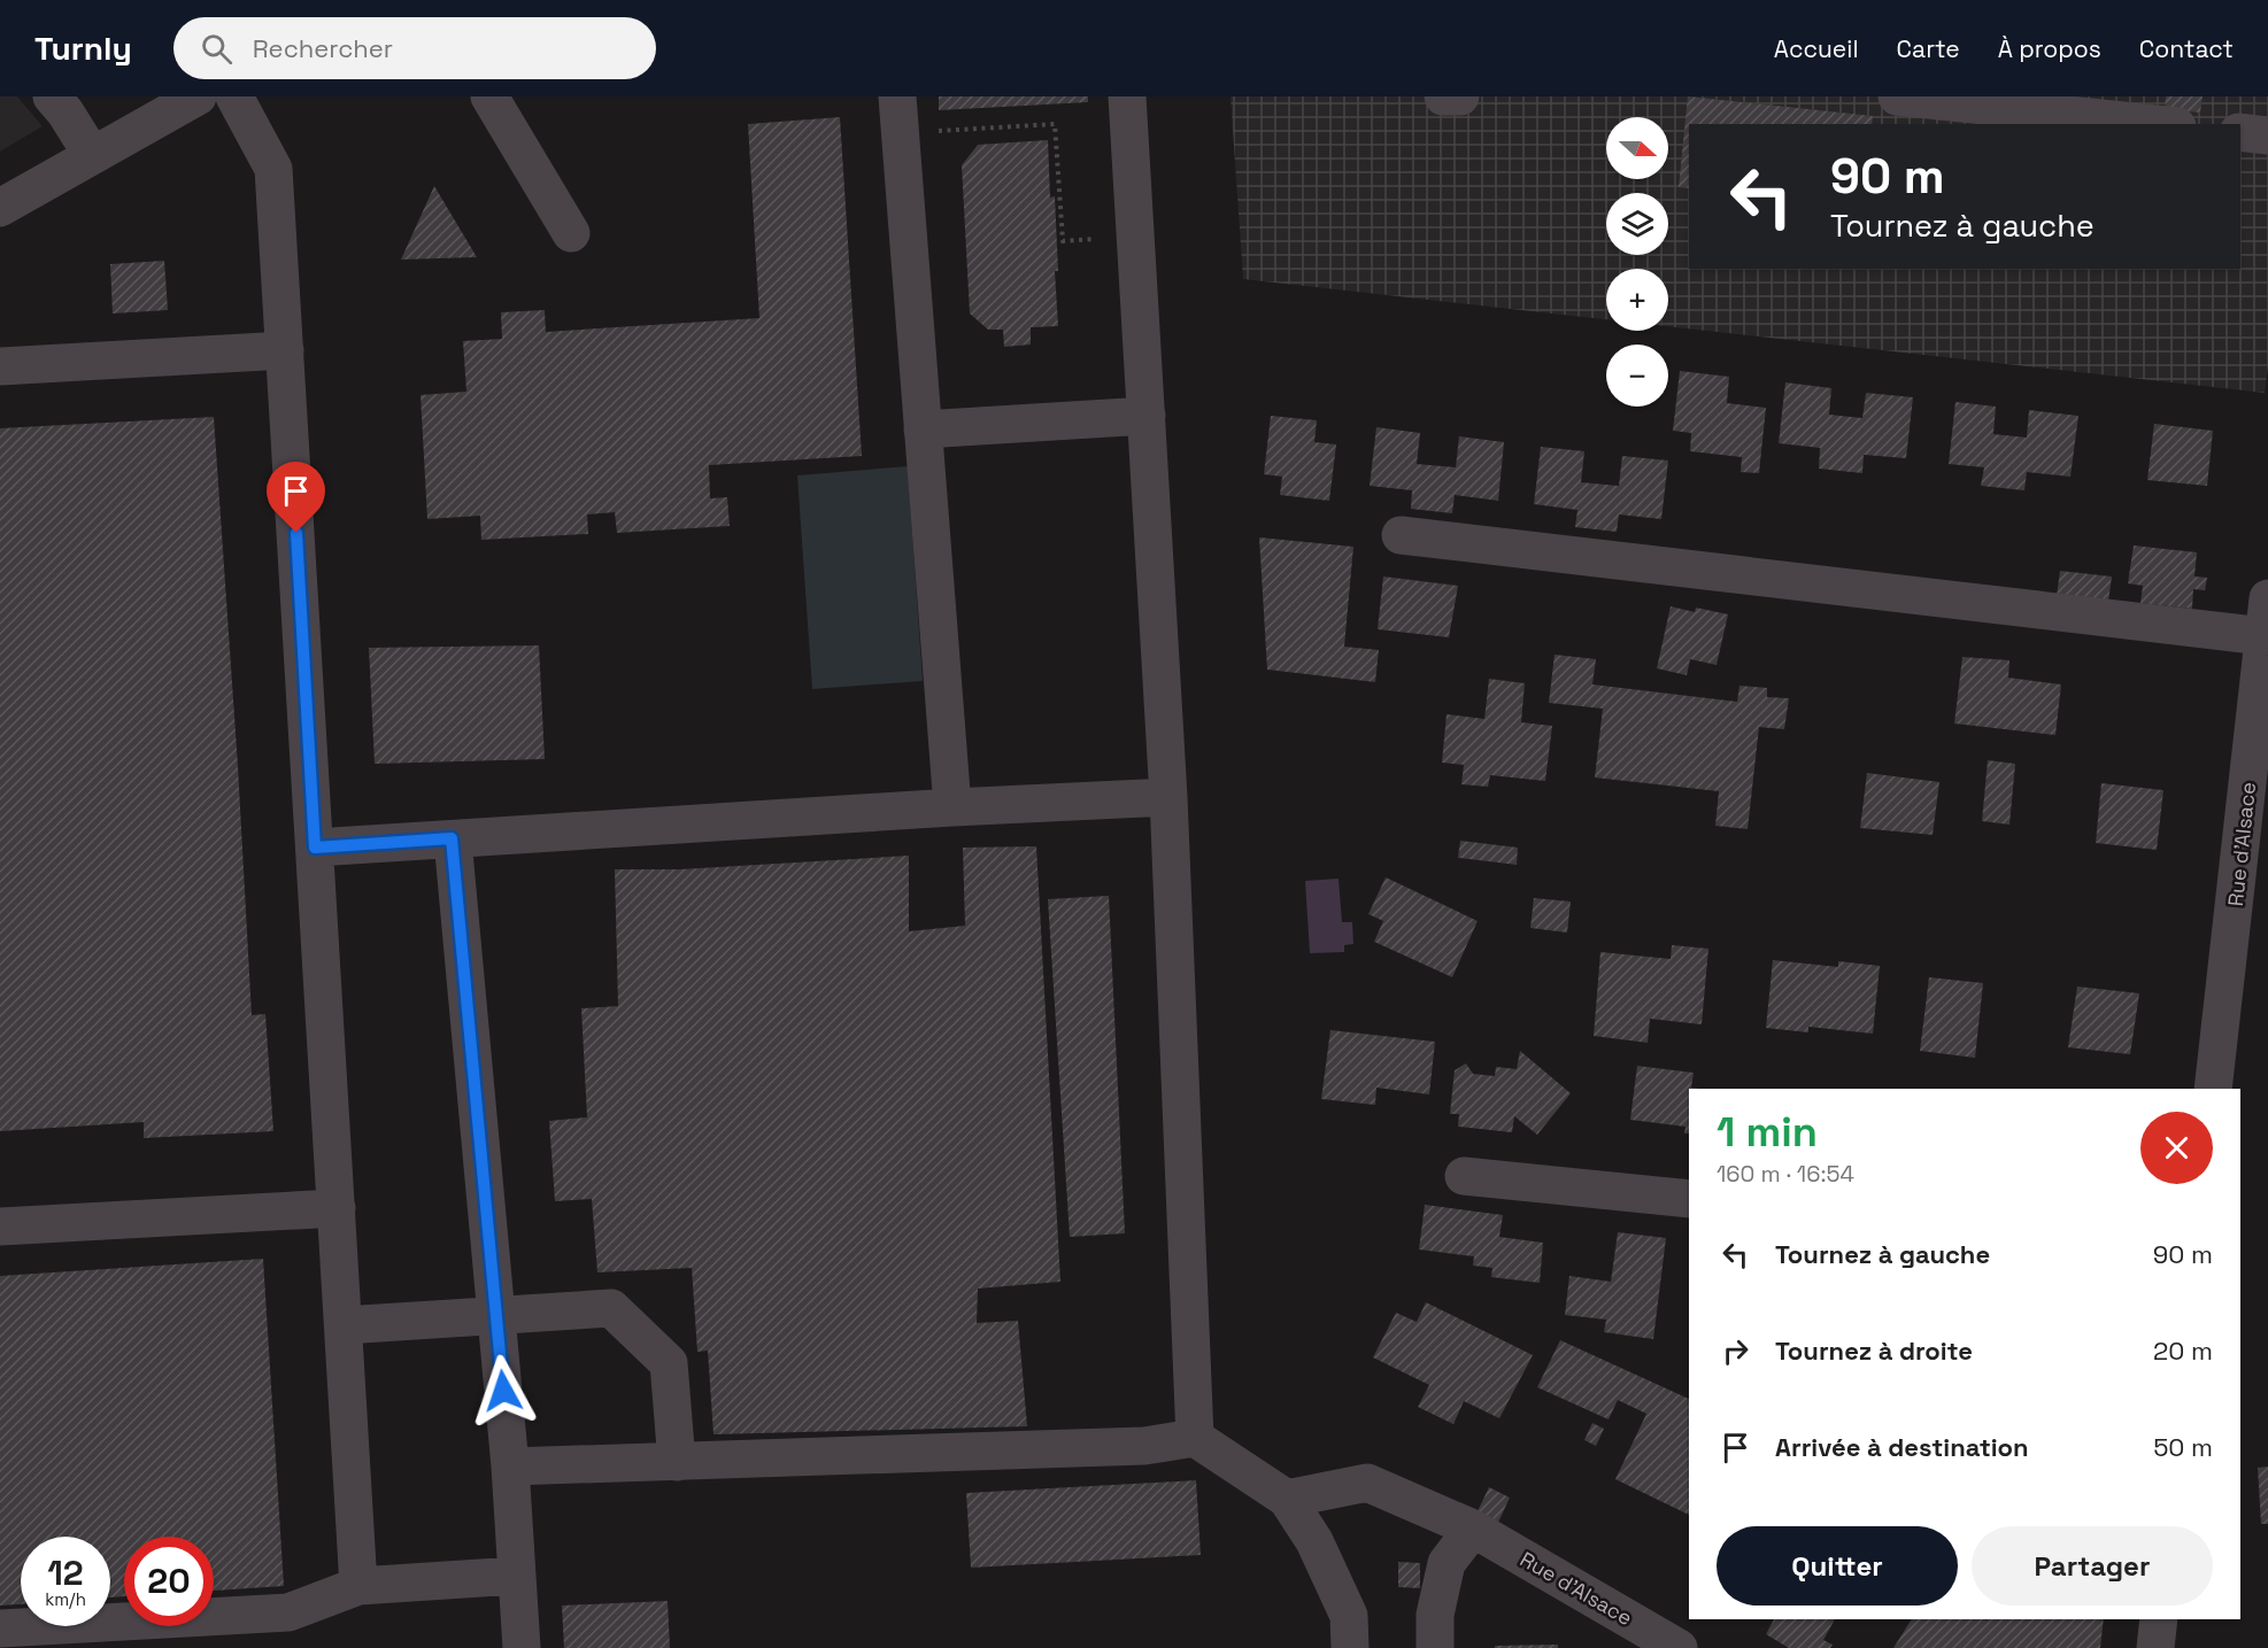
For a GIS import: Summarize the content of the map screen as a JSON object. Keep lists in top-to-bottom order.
{
  "streets": {
    "street": ["Rue d'Alsace"]
  },
  "north": "right",
  "page": {
    "header": "Turnly",
    "search": "Rechercher",
    "nav": [
      "Accueil",
      "Carte",
      "À propos",
      "Contact"
    ],
    "map_buttons": ["+", "−"],
    "turn": ["90 m", "Tournez à gauche"],
    "heading": ["1 min", "160 m · 16:54"],
    "list": [
      {
        "name": "Tournez à gauche",
        "value": "90 m"
      },
      {
        "name": "Tournez à droite",
        "value": "20 m"
      },
      {
        "name": "Arrivée à destination",
        "value": "50 m"
      }
    ],
    "buttons": ["Quitter", "Partager"],
    "speed": "12 km/h",
    "limit": "20"
  }
}
